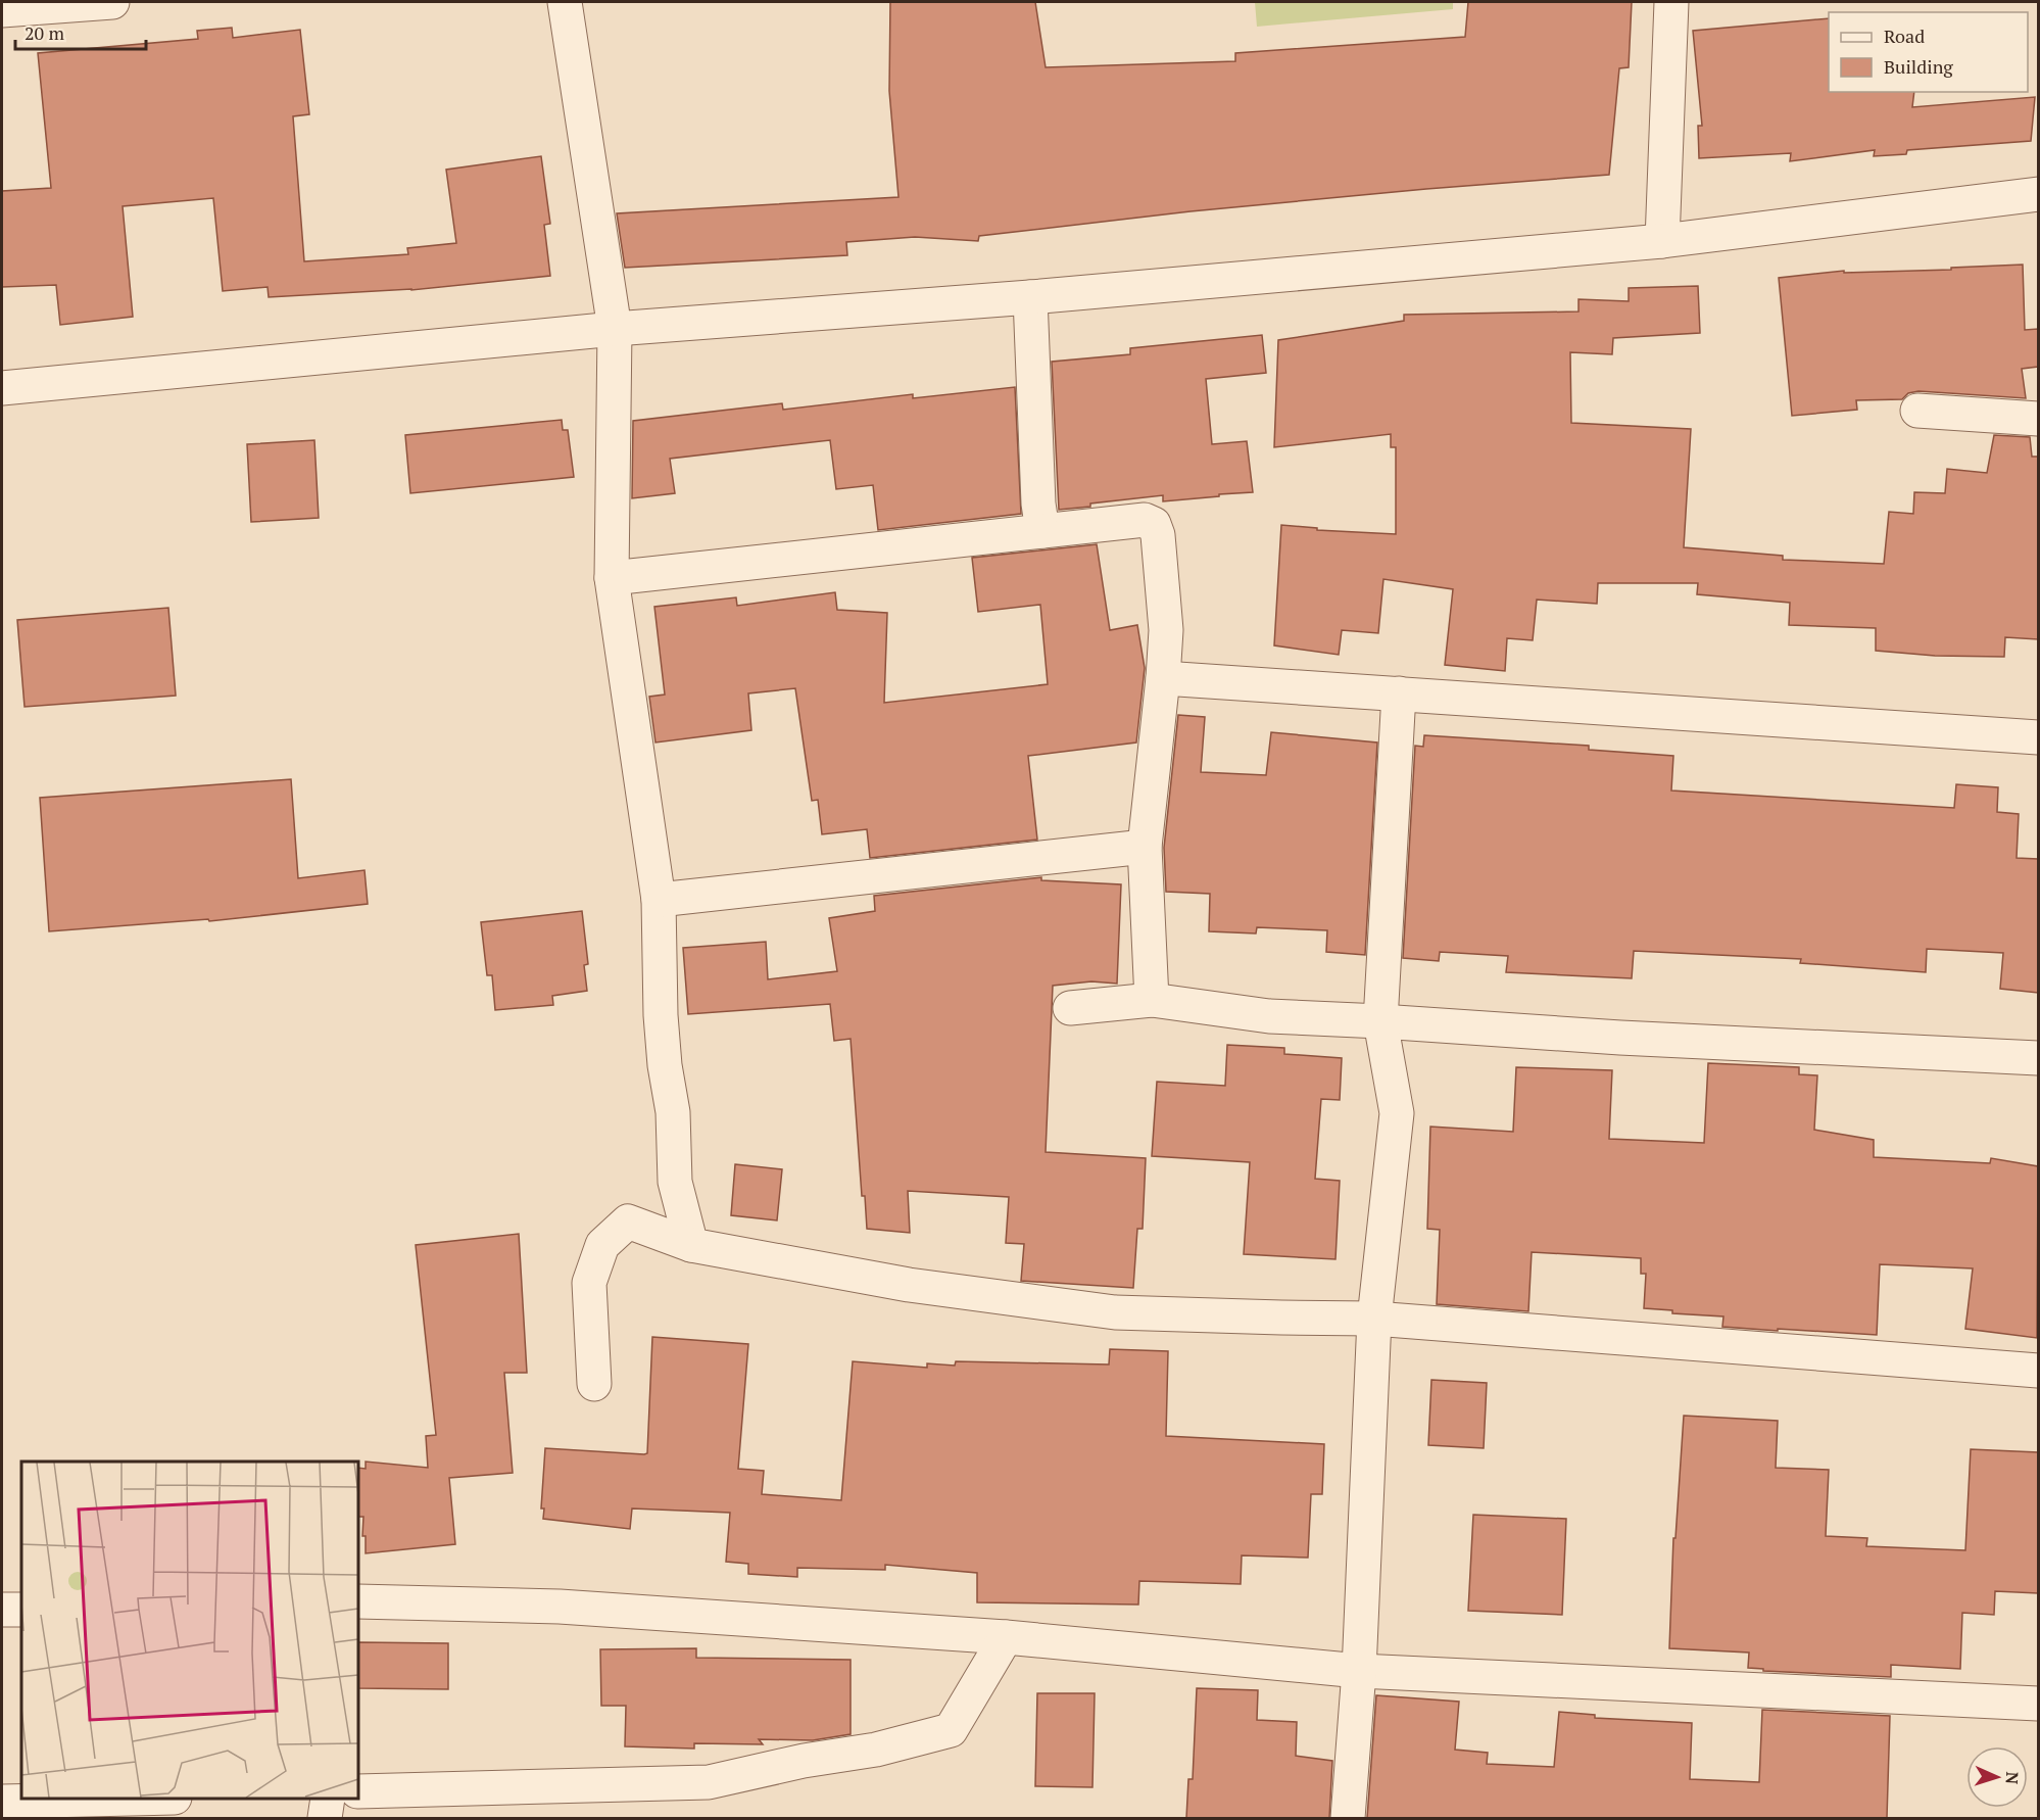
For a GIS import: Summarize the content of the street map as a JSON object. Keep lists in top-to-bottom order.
{
  "legend": ["Road", "Building"],
  "scale_bar": "20 m",
  "north": "right"
}
